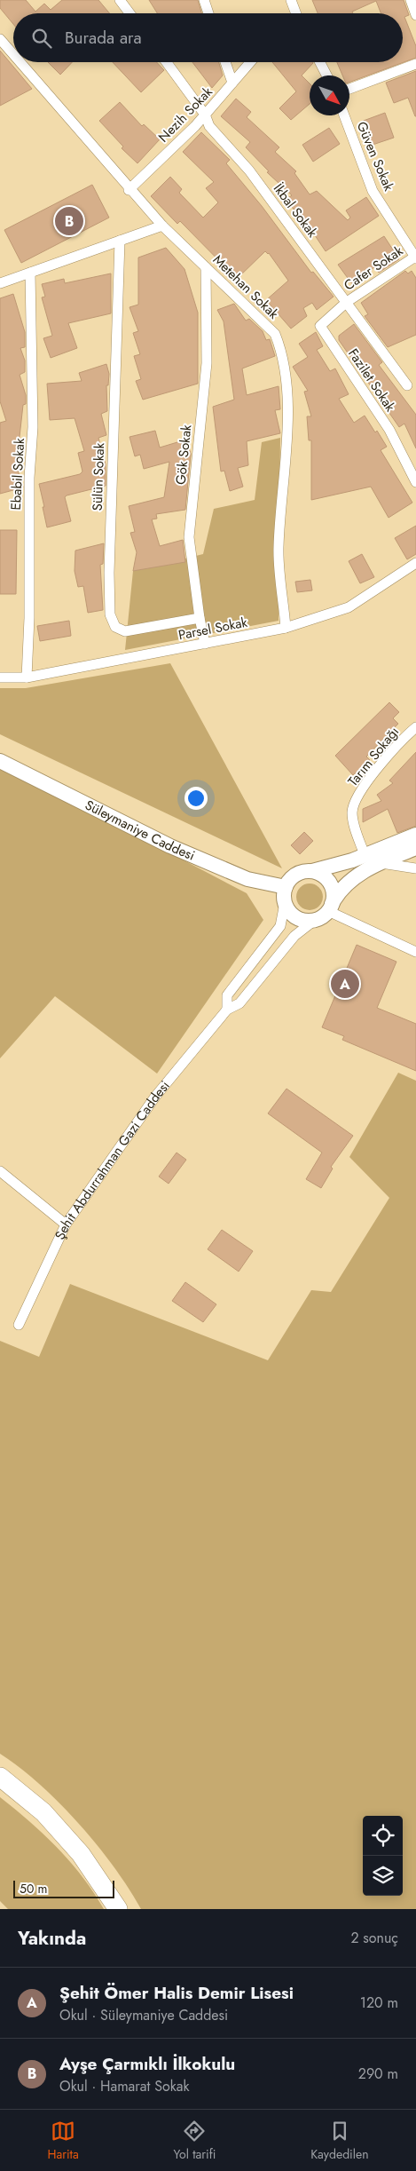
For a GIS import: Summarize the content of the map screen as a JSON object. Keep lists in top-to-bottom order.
{
  "streets": {
    "street": [
      "Nezih Sokak",
      "Güven Sokak",
      "İkbal Sokak",
      "Cafer Sokak",
      "Metehan Sokak",
      "Fazilet Sokak",
      "Gök Sokak",
      "Ebabil Sokak",
      "Sülün Sokak",
      "Parsel Sokak",
      "Tarım Sokağı",
      "Süleymaniye Caddesi",
      "Şehit Abdurrahman Gazi Caddesi"
    ]
  },
  "crossings": [
    ["Nezih Sokak", "İkbal Sokak"],
    ["Nezih Sokak", "Metehan Sokak"],
    ["Güven Sokak", "Cafer Sokak"],
    ["İkbal Sokak", "Cafer Sokak"],
    ["İkbal Sokak", "Fazilet Sokak"],
    ["Cafer Sokak", "Fazilet Sokak"],
    ["Metehan Sokak", "Gök Sokak"],
    ["Metehan Sokak", "Parsel Sokak"],
    ["Gök Sokak", "Sülün Sokak"],
    ["Gök Sokak", "Parsel Sokak"],
    ["Ebabil Sokak", "Parsel Sokak"]
  ],
  "scale_bar": "50 m",
  "north": "bottom right",
  "page": {
    "search": "Burada ara",
    "pins": ["B", "A"],
    "scale": "50 m",
    "heading": ["Yakında", "2 sonuç"],
    "list": [
      {
        "mark": "A",
        "name": "Şehit Ömer Halis Demir Lisesi",
        "note": "Okul · Süleymaniye Caddesi",
        "value": "120 m"
      },
      {
        "mark": "B",
        "name": "Ayşe Çarmıklı İlkokulu",
        "note": "Okul · Hamarat Sokak",
        "value": "290 m"
      }
    ],
    "nav": ["Harita", "Yol tarifi", "Kaydedilen"]
  }
}
